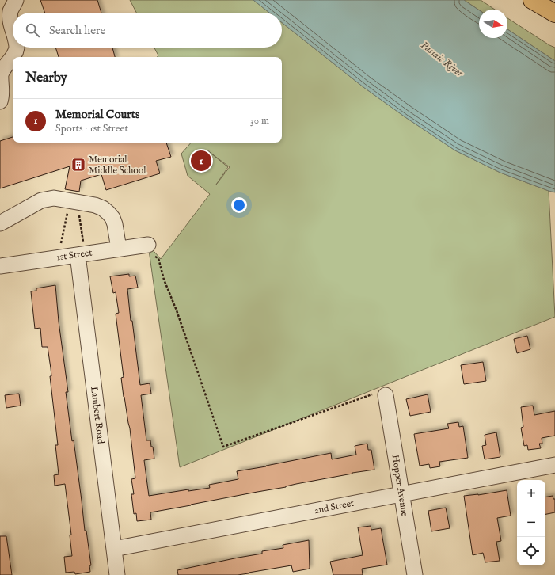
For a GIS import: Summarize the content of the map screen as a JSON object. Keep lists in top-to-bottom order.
{
  "streets": {
    "street": [
      "1st Street",
      "Lambert Road",
      "Hopper Avenue",
      "2nd Street"
    ]
  },
  "crossings": [
    ["1st Street", "Lambert Road"],
    ["Lambert Road", "2nd Street"],
    ["Hopper Avenue", "2nd Street"]
  ],
  "water": ["Passaic River"],
  "places": {
    "building": ["Memorial Middle School"]
  },
  "north": "right",
  "page": {
    "search": "Search here",
    "heading": "Nearby",
    "list": [
      {
        "mark": "1",
        "name": "Memorial Courts",
        "note": "Sports · 1st Street",
        "value": "30 m"
      }
    ],
    "pins": "1",
    "map_buttons": ["+", "−"]
  }
}
